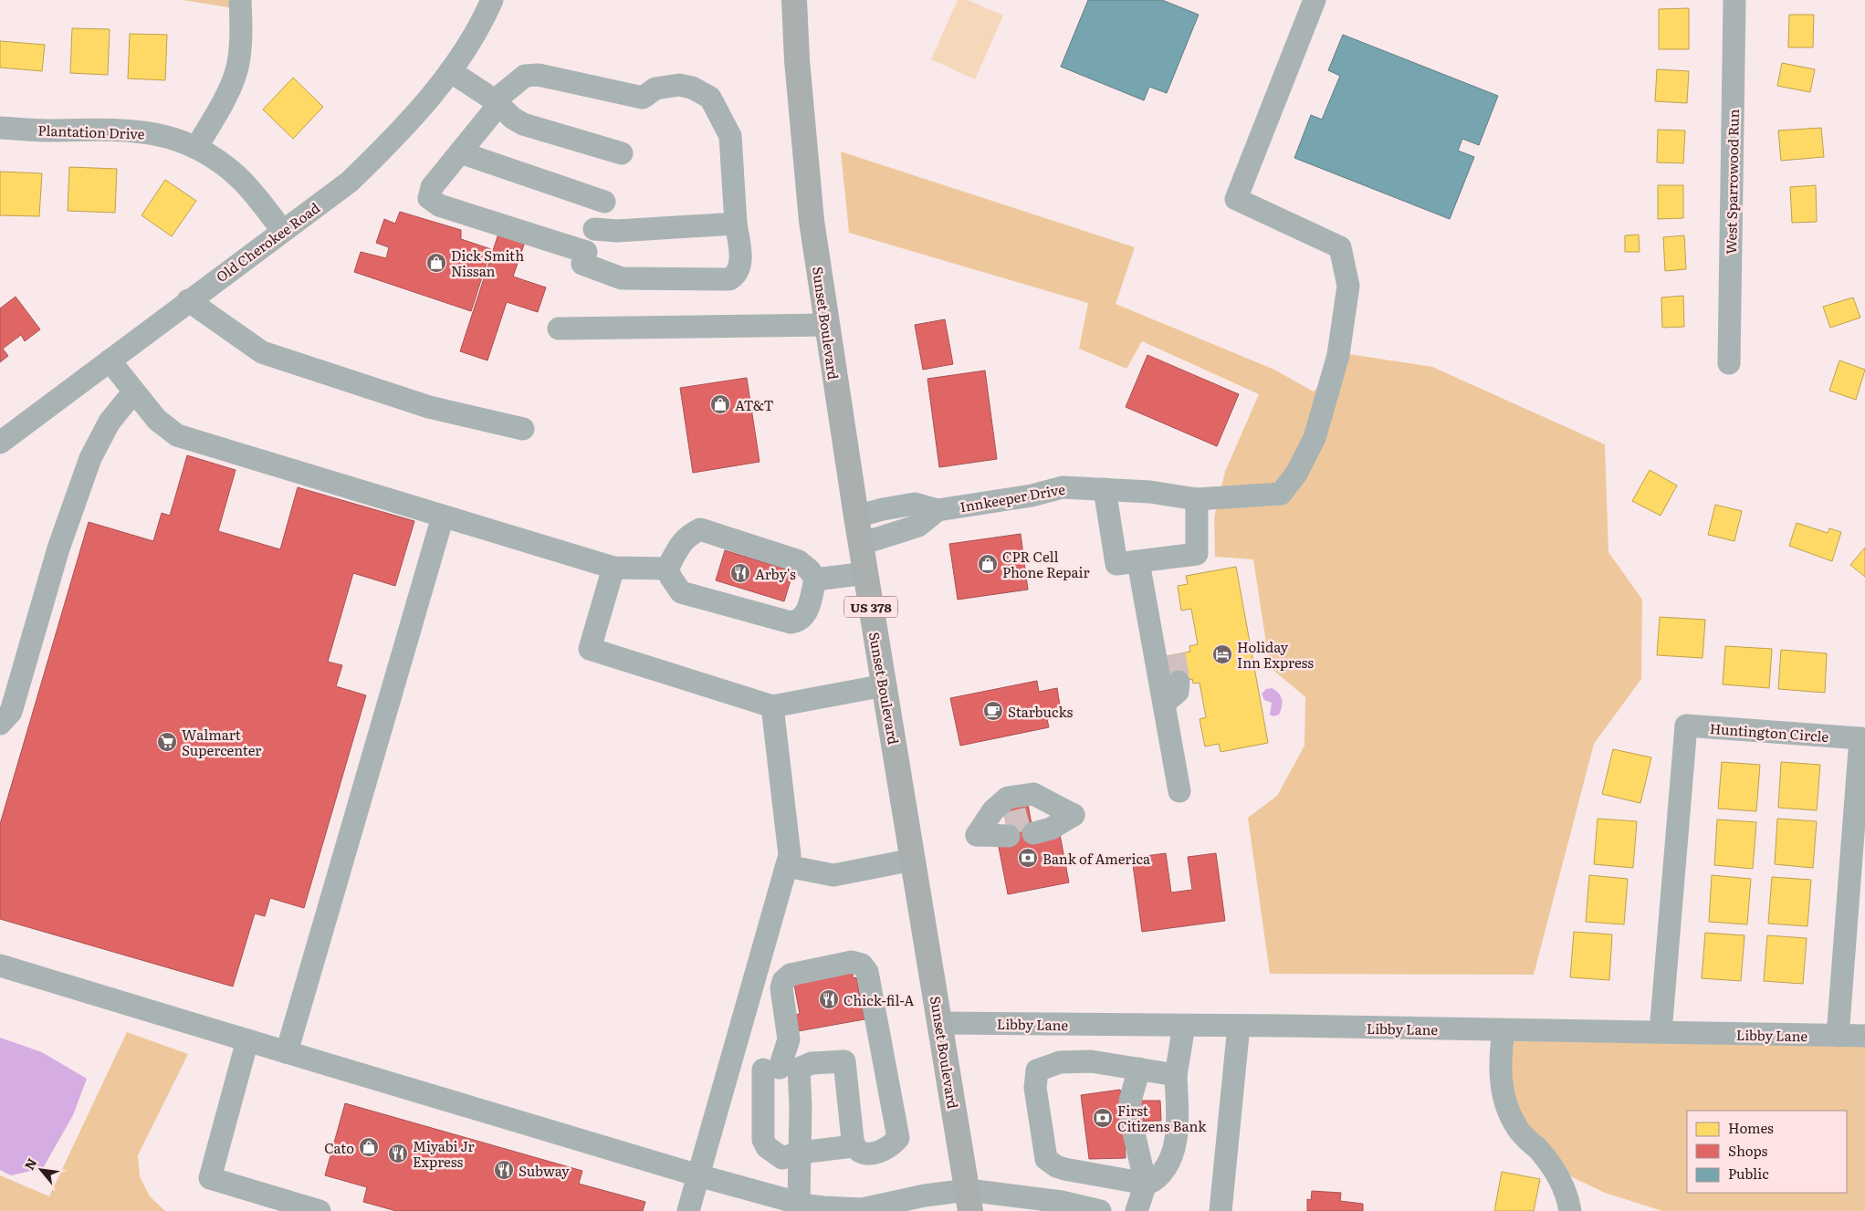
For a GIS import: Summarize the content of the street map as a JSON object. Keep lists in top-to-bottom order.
{
  "streets": {
    "main road": ["Sunset Boulevard", "US 378"],
    "street": [
      "Plantation Drive",
      "West Sparrowood Run",
      "Old Cherokee Road",
      "Innkeeper Drive",
      "Huntington Circle",
      "Libby Lane"
    ]
  },
  "crossings": [
    ["Plantation Drive", "Old Cherokee Road"],
    ["Sunset Boulevard", "Innkeeper Drive"],
    ["Sunset Boulevard", "Libby Lane"],
    ["Huntington Circle", "Libby Lane"]
  ],
  "places": {
    "shop": [
      "Dick Smith Nissan",
      "AT&T",
      "CPR Cell Phone Repair",
      "Cato"
    ],
    "restaurant": [
      "Arby's",
      "Chick-fil-A",
      "Miyabi Jr Express",
      "Subway"
    ],
    "hotel": ["Holiday Inn Express"],
    "cafe": ["Starbucks"],
    "supermarket": ["Walmart Supercenter"],
    "bank": ["Bank of America", "First Citizens Bank"]
  },
  "legend": ["Homes", "Shops", "Public"],
  "north": "top left"
}
